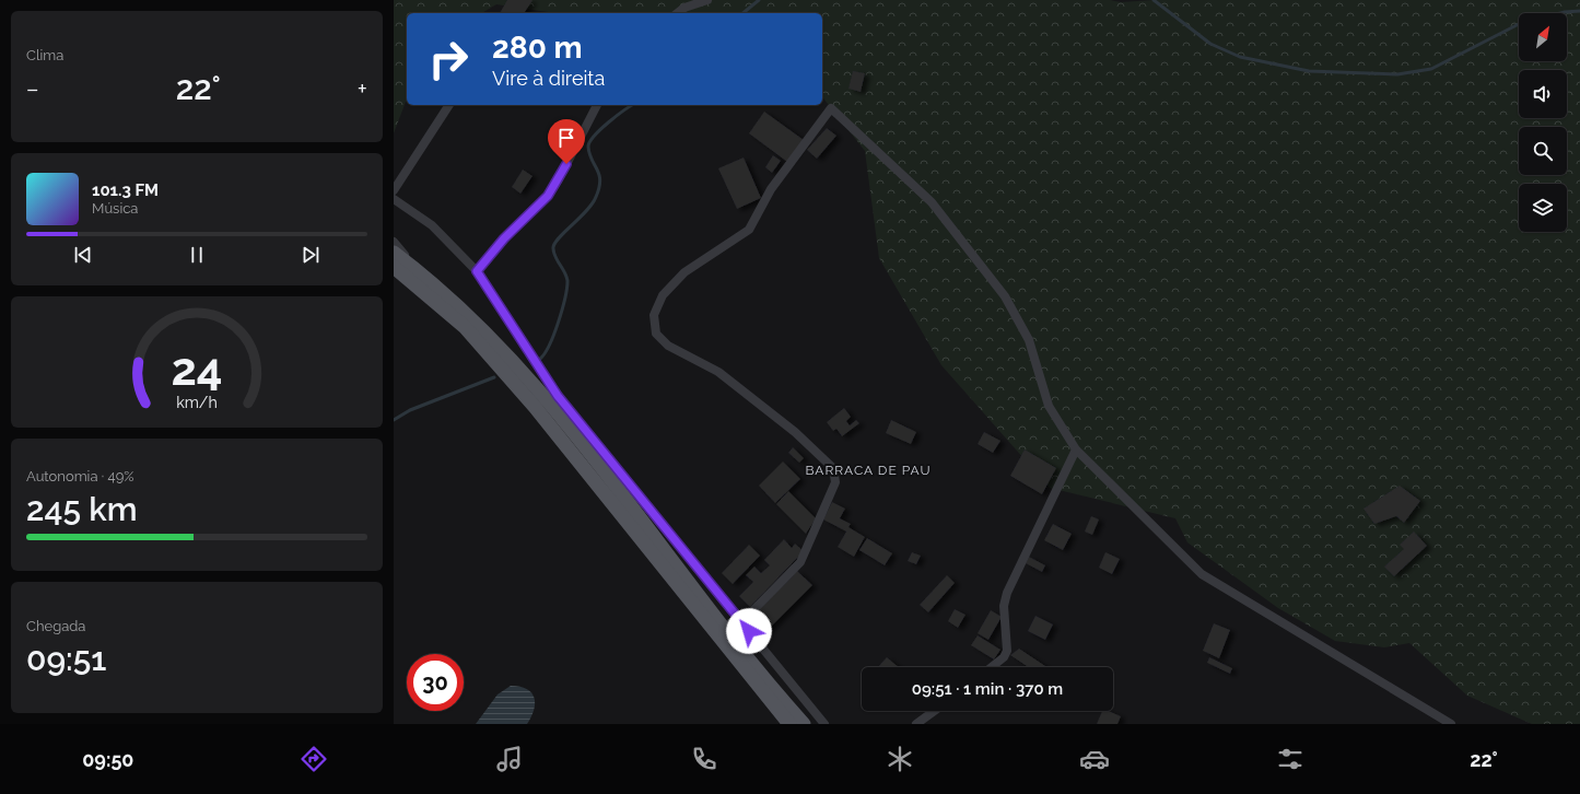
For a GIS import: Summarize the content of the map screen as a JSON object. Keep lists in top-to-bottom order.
{
  "districts": ["BARRACA DE PAU"],
  "north": "top right",
  "page": {
    "tile": [
      "Clima",
      ["Autonomia · 49%", "245 km"],
      ["Chegada", "09:51"]
    ],
    "turn": ["280 m", "Vire à direita"],
    "heat": ["−", "22°", "+"],
    "song": ["101.3 FM", "Música"],
    "limit": "30",
    "trip": "09:51 · 1 min · 370 m",
    "tabs": ["09:50", "22°"],
    "gauge": ["24", "km/h"]
  }
}
